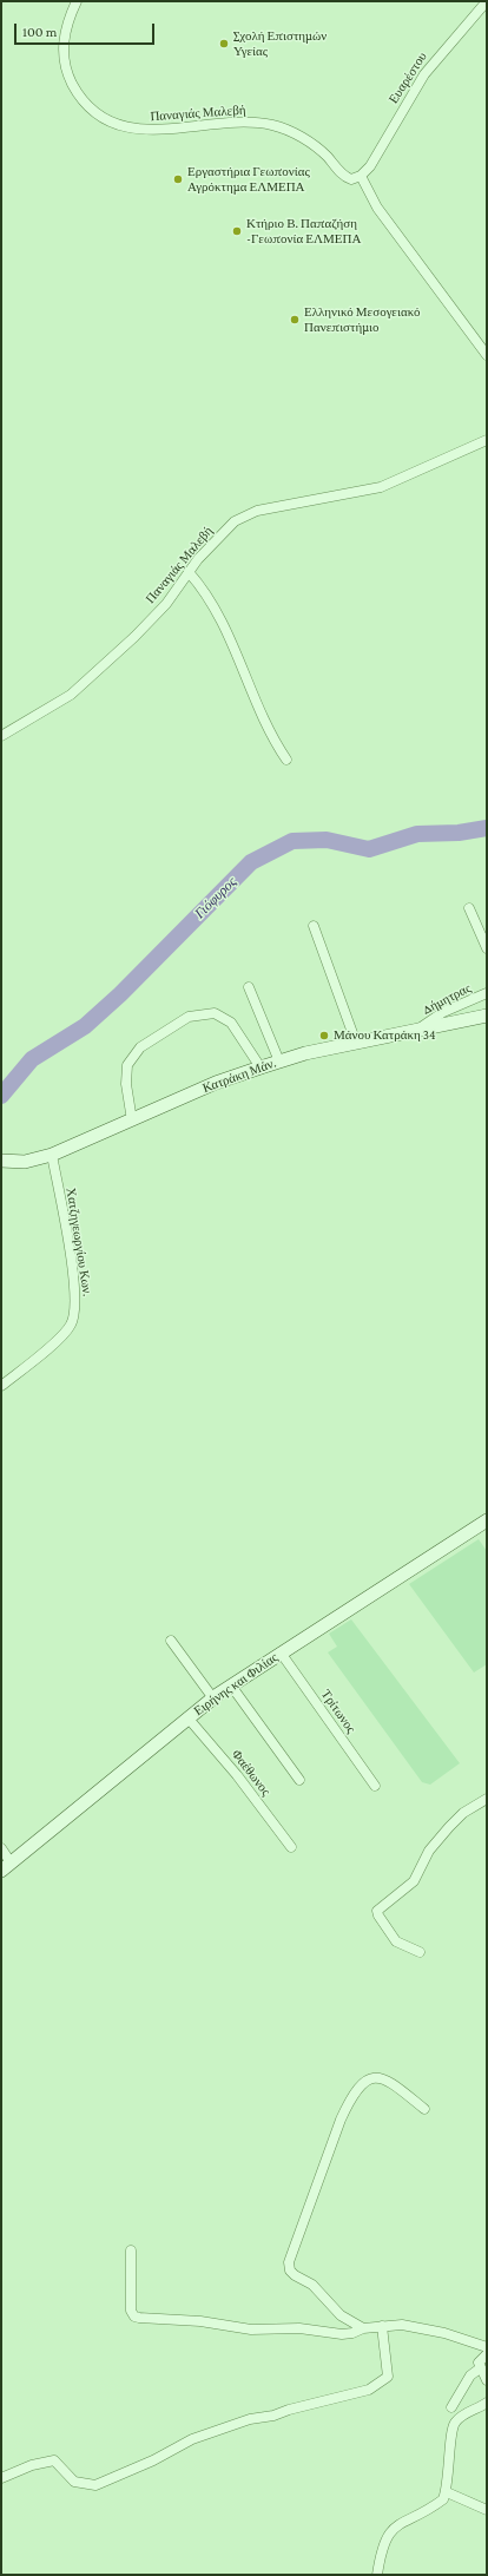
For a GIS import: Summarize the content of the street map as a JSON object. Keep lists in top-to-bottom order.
{
  "streets": {
    "street": [
      "Ευαρέστου",
      "Παναγιάς Μαλεβή",
      "Δήμητρας",
      "Κατράκη Μάν.",
      "Χατζηγεωργίου Κων.",
      "Ειρήνης και Φιλίας",
      "Τρίτωνος",
      "Φαέθωνος"
    ]
  },
  "crossings": [
    ["Ευαρέστου", "Παναγιάς Μαλεβή"],
    ["Δήμητρας", "Κατράκη Μάν."],
    ["Κατράκη Μάν.", "Χατζηγεωργίου Κων."],
    ["Ειρήνης και Φιλίας", "Τρίτωνος"],
    ["Ειρήνης και Φιλίας", "Φαέθωνος"]
  ],
  "water": ["Γιόφυρος"],
  "places": [
    "Σχολή Επιστημών Υγείας",
    "Εργαστήρια Γεωπονίας Αγρόκτημα ΕΛΜΕΠΑ",
    "Κτήριο Β. Παπαζήση -Γεωπονία ΕΛΜΕΠΑ",
    "Ελληνικό Μεσογειακό Πανεπιστήμιο",
    "Μάνου Κατράκη 34"
  ],
  "scale_bar": "100 m"
}
